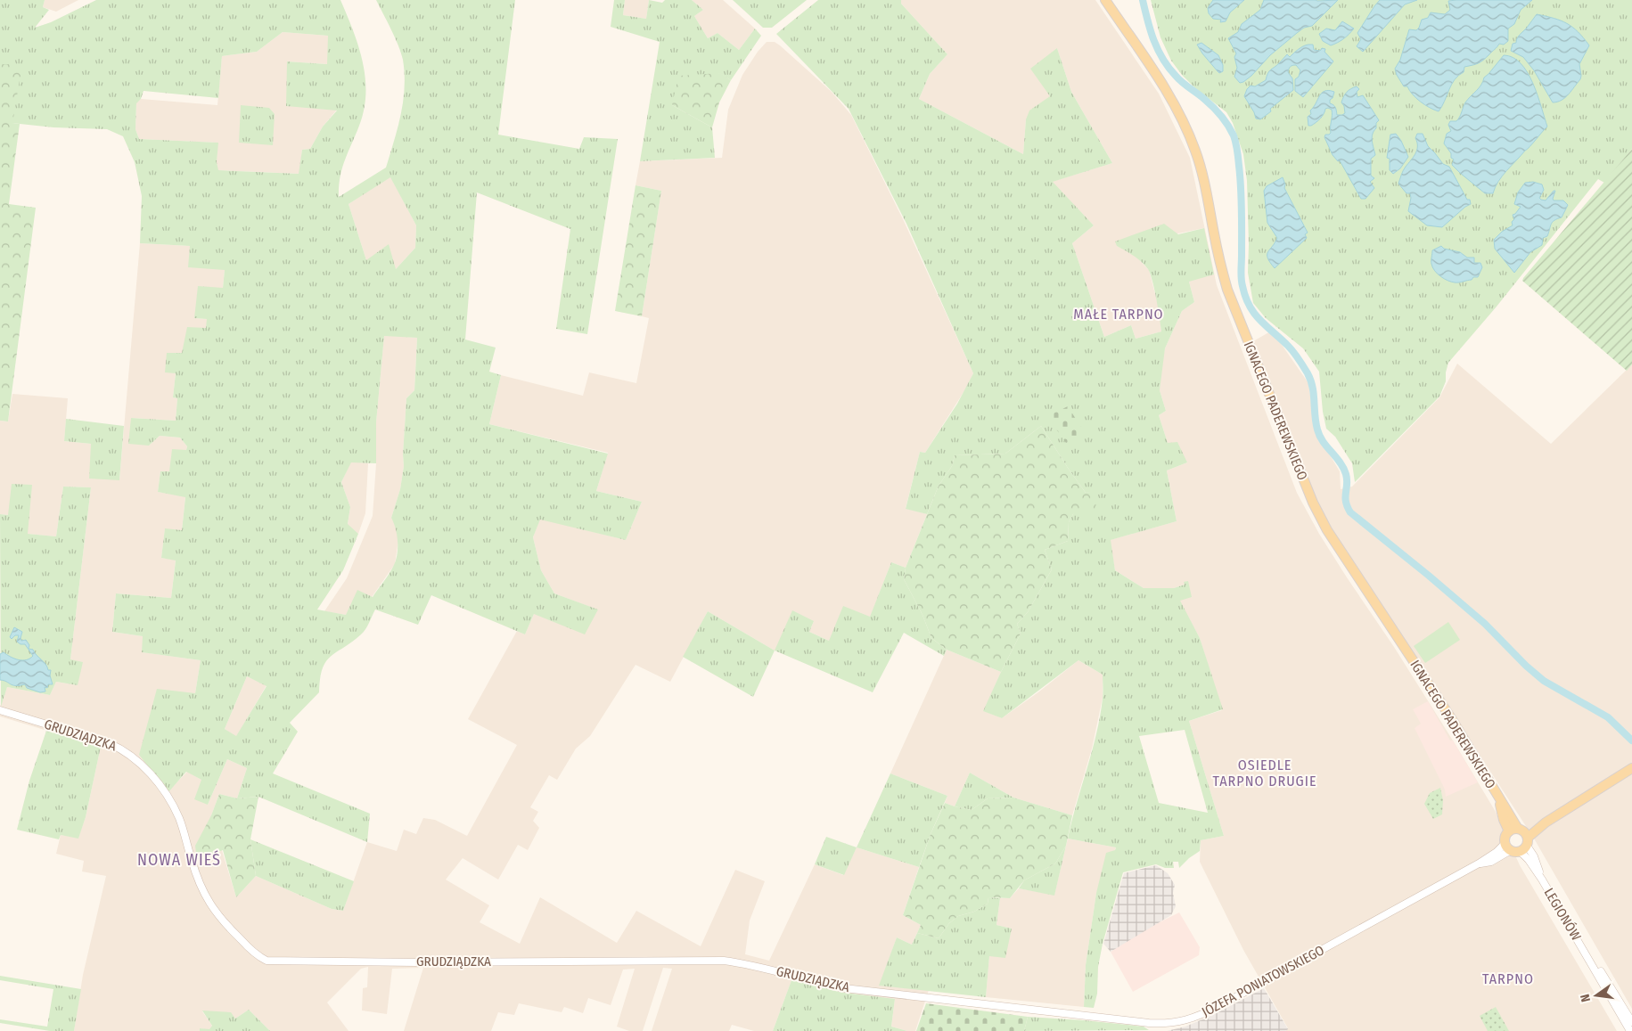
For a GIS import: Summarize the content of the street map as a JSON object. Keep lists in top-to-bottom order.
{
  "streets": {
    "main road": ["IGNACEGO PADEREWSKIEGO", "JÓZEFA PONIATOWSKIEGO"],
    "street": ["GRUDZIĄDZKA", "LEGIONÓW"]
  },
  "crossings": [
    ["IGNACEGO PADEREWSKIEGO", "LEGIONÓW"],
    ["IGNACEGO PADEREWSKIEGO", "JÓZEFA PONIATOWSKIEGO"],
    ["GRUDZIĄDZKA", "JÓZEFA PONIATOWSKIEGO"],
    ["LEGIONÓW", "JÓZEFA PONIATOWSKIEGO"]
  ],
  "districts": [
    "MAŁE TARPNO",
    "OSIEDLE TARPNO DRUGIE",
    "NOWA WIEŚ",
    "TARPNO"
  ],
  "north": "left"
}
